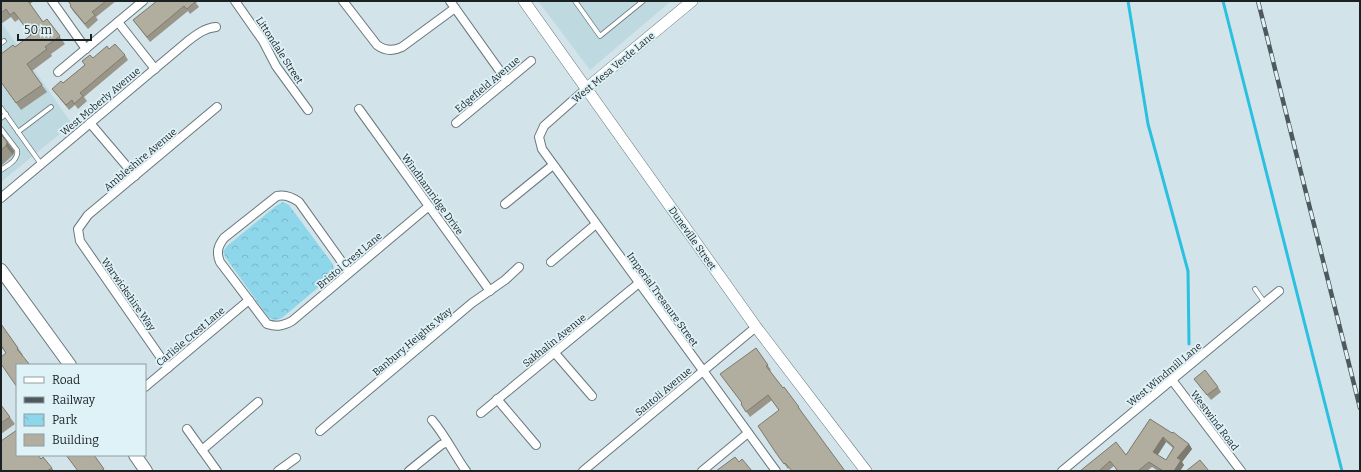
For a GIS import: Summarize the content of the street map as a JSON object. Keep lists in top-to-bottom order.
{
  "streets": {
    "street": [
      "Littondale Street",
      "West Mesa Verde Lane",
      "Edgefield Avenue",
      "West Moberly Avenue",
      "Ambleshire Avenue",
      "Windhamridge Drive",
      "Duneville Street",
      "Bristol Crest Lane",
      "Warwickshire Way",
      "Imperial Treasure Street",
      "Carlisle Crest Lane",
      "Sakhalin Avenue",
      "Banbury Heights Way",
      "West Windmill Lane",
      "Santoli Avenue",
      "Westwind Road"
    ]
  },
  "crossings": [
    ["West Mesa Verde Lane", "Duneville Street"],
    ["West Mesa Verde Lane", "Imperial Treasure Street"],
    ["Ambleshire Avenue", "Warwickshire Way"],
    ["Windhamridge Drive", "Bristol Crest Lane"],
    ["Windhamridge Drive", "Banbury Heights Way"],
    ["Duneville Street", "Santoli Avenue"],
    ["Bristol Crest Lane", "Carlisle Crest Lane"],
    ["Warwickshire Way", "Carlisle Crest Lane"],
    ["Imperial Treasure Street", "Sakhalin Avenue"],
    ["Imperial Treasure Street", "Santoli Avenue"],
    ["West Windmill Lane", "Westwind Road"]
  ],
  "legend": [
    "Road",
    "Railway",
    "Park",
    "Building"
  ],
  "scale_bar": "50 m"
}
